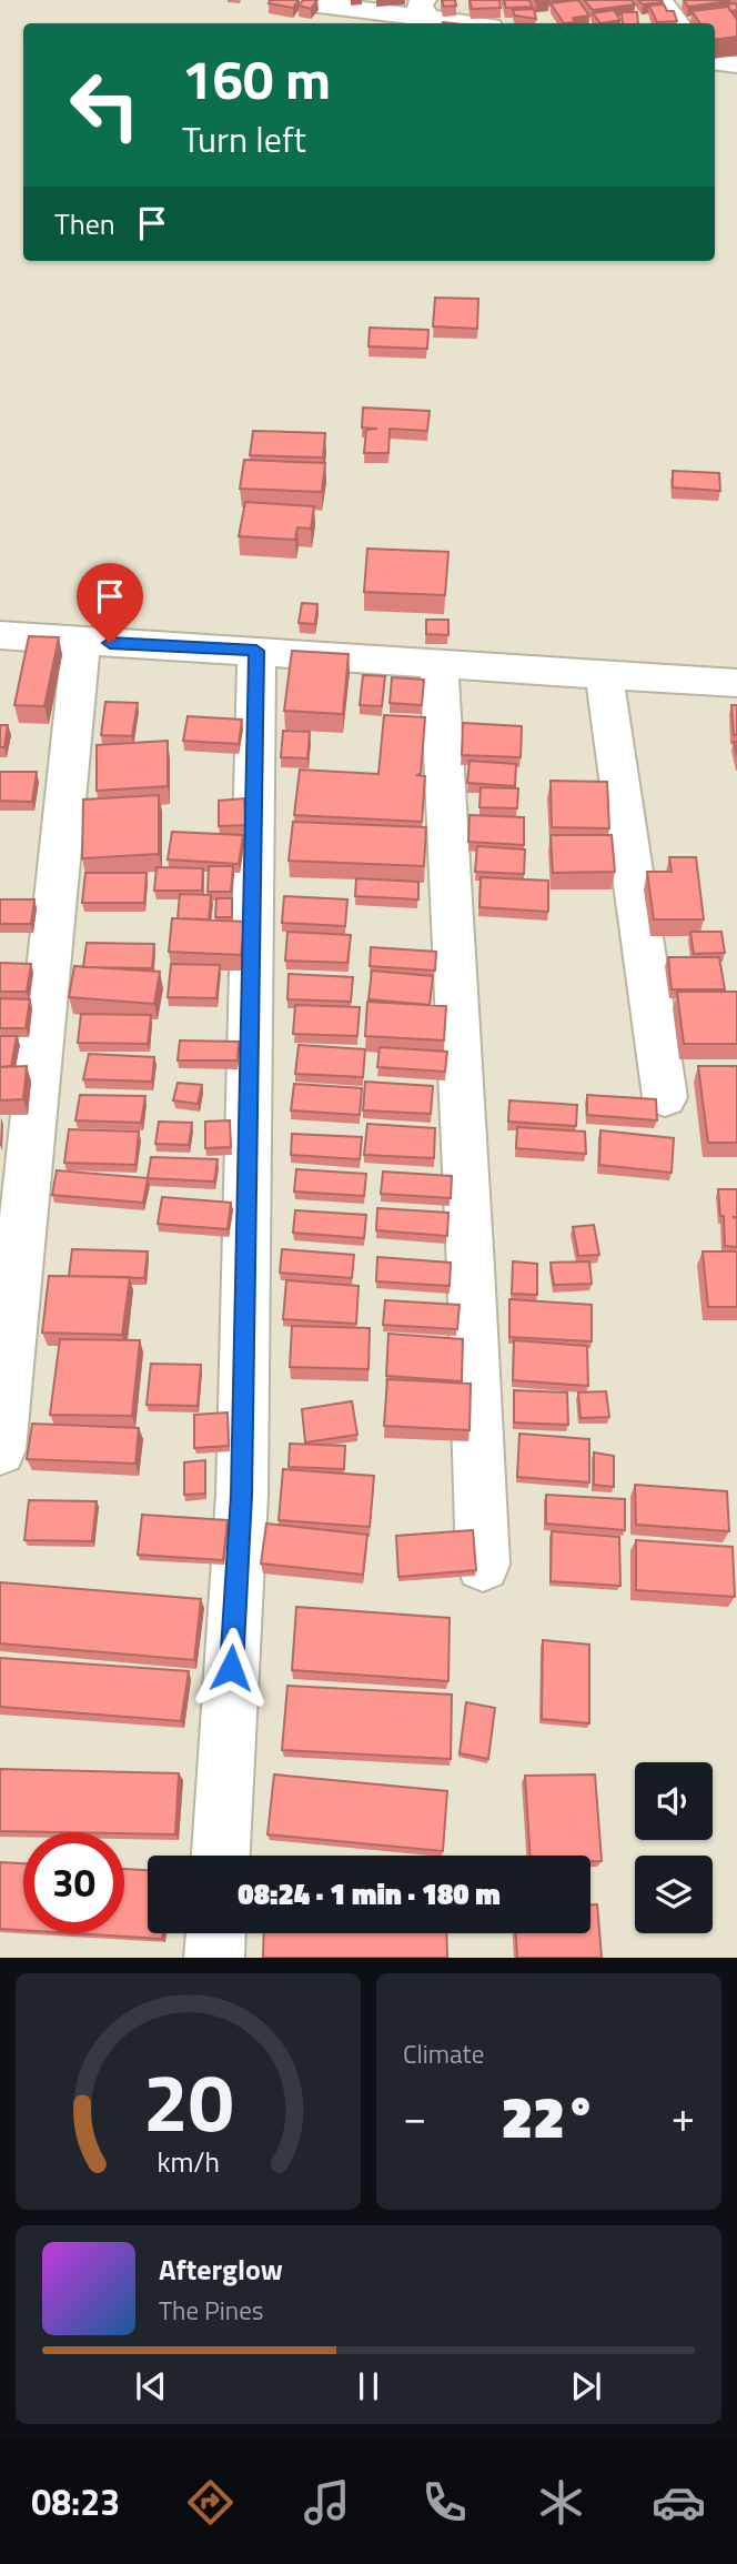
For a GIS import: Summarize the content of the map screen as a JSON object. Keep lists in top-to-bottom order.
{
  "page": {
    "turn": ["160 m", "Turn left"],
    "then": "Then",
    "limit": "30",
    "trip": "08:24 · 1 min · 180 m",
    "tile": "Climate",
    "heat": ["−", "22°", "+"],
    "song": ["Afterglow", "The Pines"],
    "tabs": "08:23",
    "gauge": ["20", "km/h"]
  }
}
